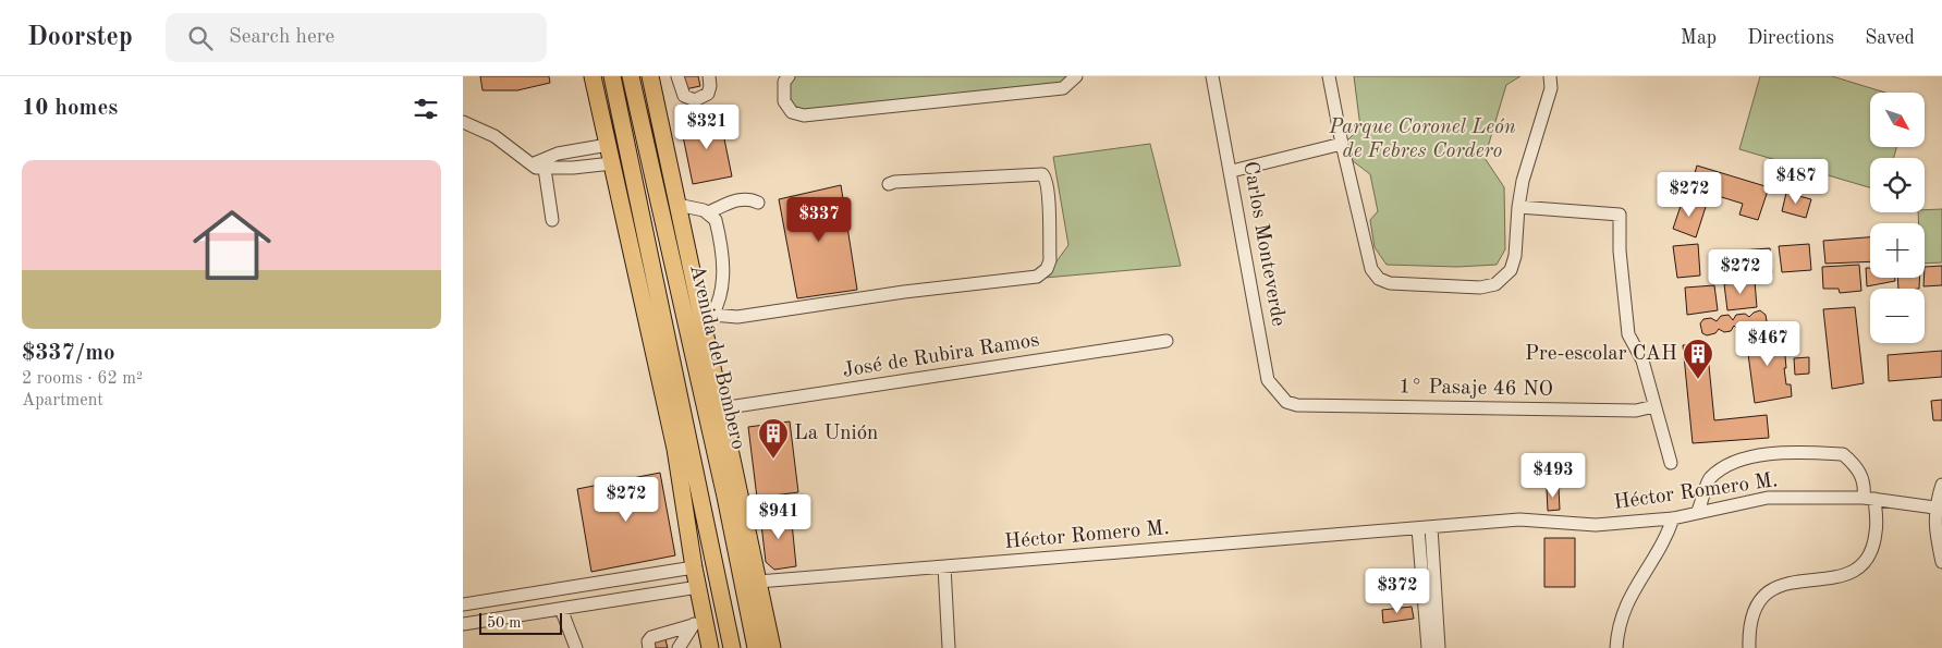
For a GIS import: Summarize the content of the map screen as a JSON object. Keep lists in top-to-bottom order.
{
  "streets": {
    "main road": ["Avenida del Bombero"],
    "street": [
      "Carlos Monteverde",
      "José de Rubira Ramos",
      "1° Pasaje 46 NO",
      "Héctor Romero M."
    ]
  },
  "crossings": [
    ["Carlos Monteverde", "1° Pasaje 46 NO"],
    ["José de Rubira Ramos", "Avenida del Bombero"],
    ["Avenida del Bombero", "Héctor Romero M."]
  ],
  "parks": ["Parque Coronel León de Febres Cordero"],
  "places": {
    "building": ["Pre-escolar CAH", "La Unión"]
  },
  "scale_bar": "50 m",
  "north": "bottom right",
  "page": {
    "header": "Doorstep",
    "search": "Search here",
    "nav": ["Map", "Directions", "Saved"],
    "heading": "10 homes",
    "map_buttons": ["+", "−"],
    "price": [
      "$321",
      "$487",
      "$272",
      "$337",
      "$272",
      "$467",
      "$493",
      "$272",
      "$941",
      "$372"
    ],
    "list": [
      {
        "name": "$337/mo",
        "note": "2 rooms · 62 m² · Apartment"
      }
    ],
    "scale": "50 m"
  }
}
